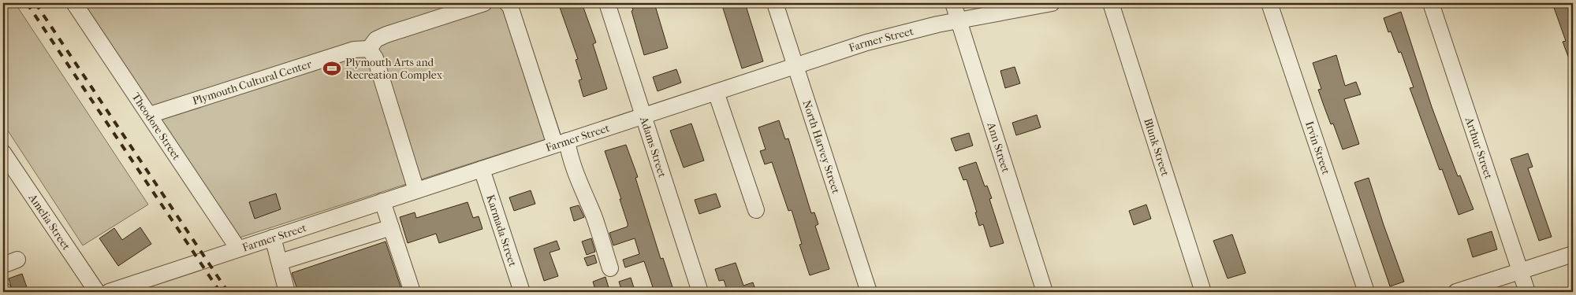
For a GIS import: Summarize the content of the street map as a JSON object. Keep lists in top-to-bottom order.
{
  "streets": {
    "street": [
      "Farmer Street",
      "Plymouth Cultural Center",
      "Theodore Street",
      "Arthur Street",
      "Adams Street",
      "North Harvey Street",
      "Ann Street",
      "Blunk Street",
      "Irvin Street",
      "Amelia Street",
      "Karmada Street"
    ]
  },
  "crossings": [
    ["Farmer Street", "Theodore Street"],
    ["Farmer Street", "Adams Street"],
    ["Farmer Street", "North Harvey Street"],
    ["Farmer Street", "Ann Street"],
    ["Farmer Street", "Karmada Street"],
    ["Plymouth Cultural Center", "Theodore Street"]
  ],
  "places": {
    "sports": ["Plymouth Arts and Recreation Complex"]
  }
}
